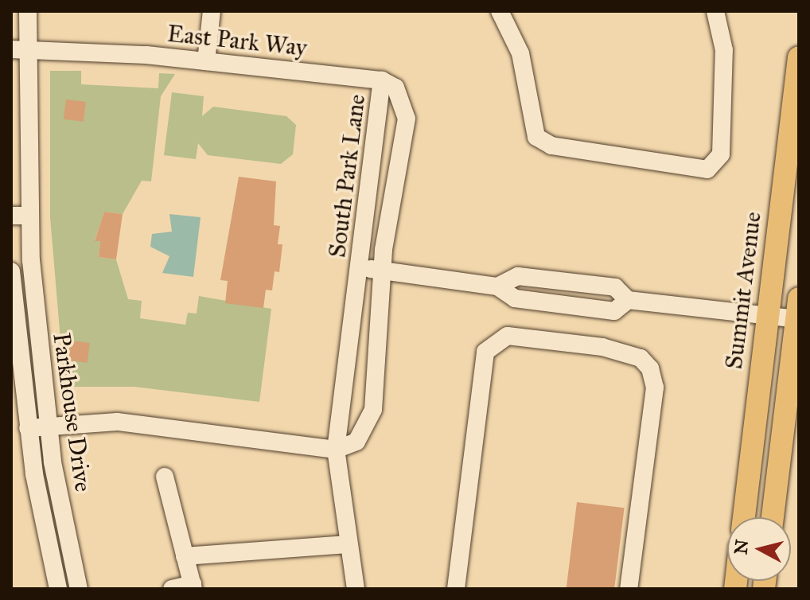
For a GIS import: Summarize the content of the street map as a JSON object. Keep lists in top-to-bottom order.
{
  "streets": {
    "main road": ["Summit Avenue"],
    "street": ["East Park Way", "South Park Lane", "Parkhouse Drive"]
  },
  "crossings": [
    ["East Park Way", "South Park Lane"],
    ["East Park Way", "Parkhouse Drive"]
  ],
  "north": "left"
}
